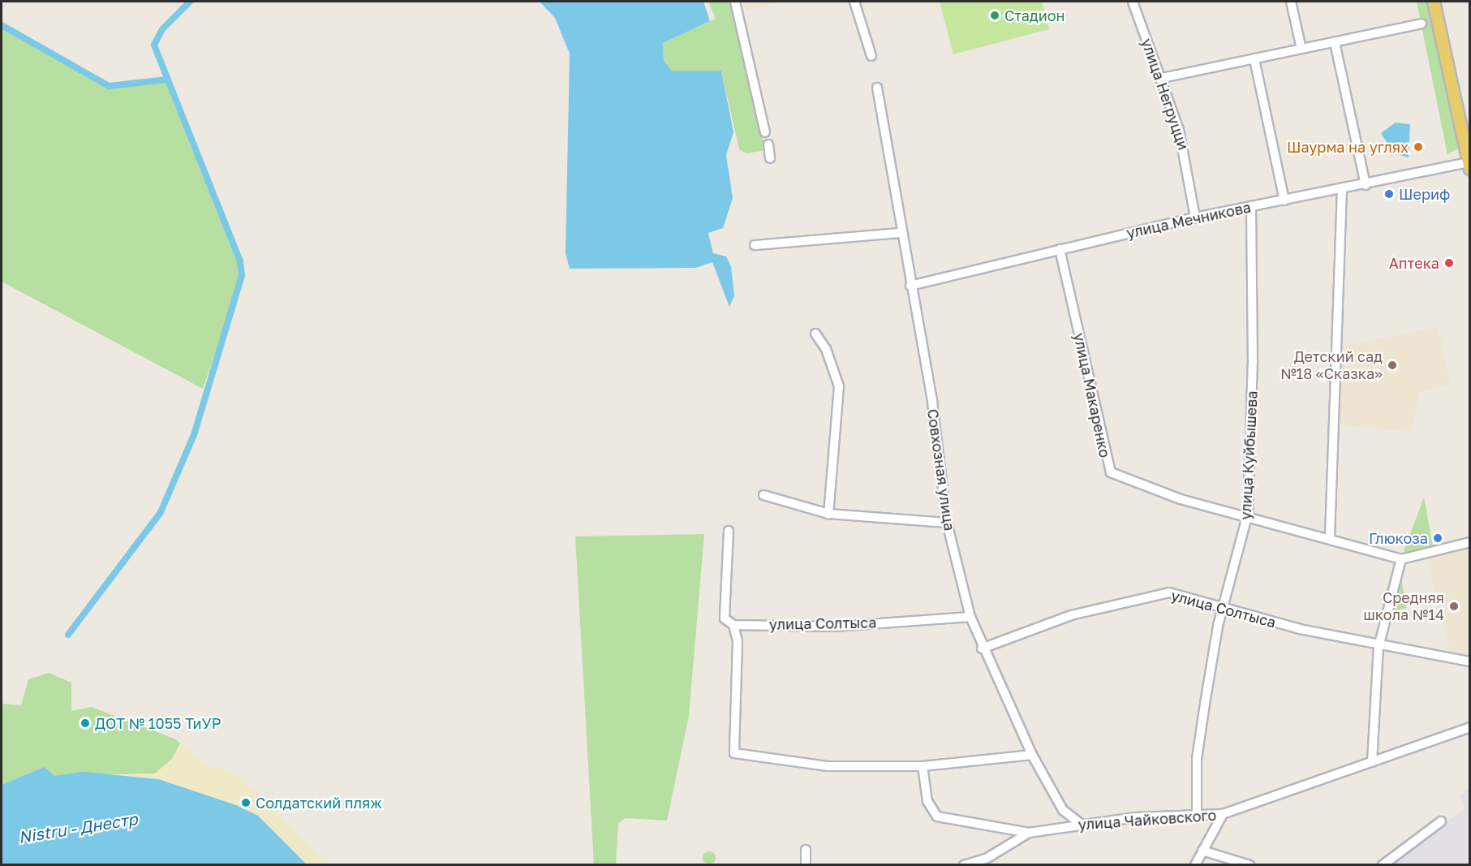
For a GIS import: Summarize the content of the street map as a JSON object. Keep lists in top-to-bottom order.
{
  "streets": {
    "street": [
      "улица Негруцци",
      "улица Мечникова",
      "улица Макаренко",
      "улица Куйбышева",
      "Совхозная улица",
      "улица Солтыса",
      "улица Чайковского"
    ]
  },
  "crossings": [
    ["улица Негруцци", "улица Мечникова"],
    ["улица Мечникова", "улица Макаренко"],
    ["улица Мечникова", "улица Куйбышева"],
    ["улица Мечникова", "Совхозная улица"],
    ["улица Макаренко", "улица Куйбышева"],
    ["улица Куйбышева", "улица Солтыса"],
    ["улица Куйбышева", "улица Чайковского"],
    ["Совхозная улица", "улица Солтыса"],
    ["Совхозная улица", "улица Чайковского"]
  ],
  "water": ["Nistru - Днестр"],
  "places": [
    "Стадион",
    "Шаурма на углях",
    "Шериф",
    "Аптека",
    "Детский сад №18 «Сказка»",
    "Глюкоза",
    "Средняя школа №14",
    "ДОТ № 1055 ТиУР",
    "Солдатский пляж"
  ]
}
